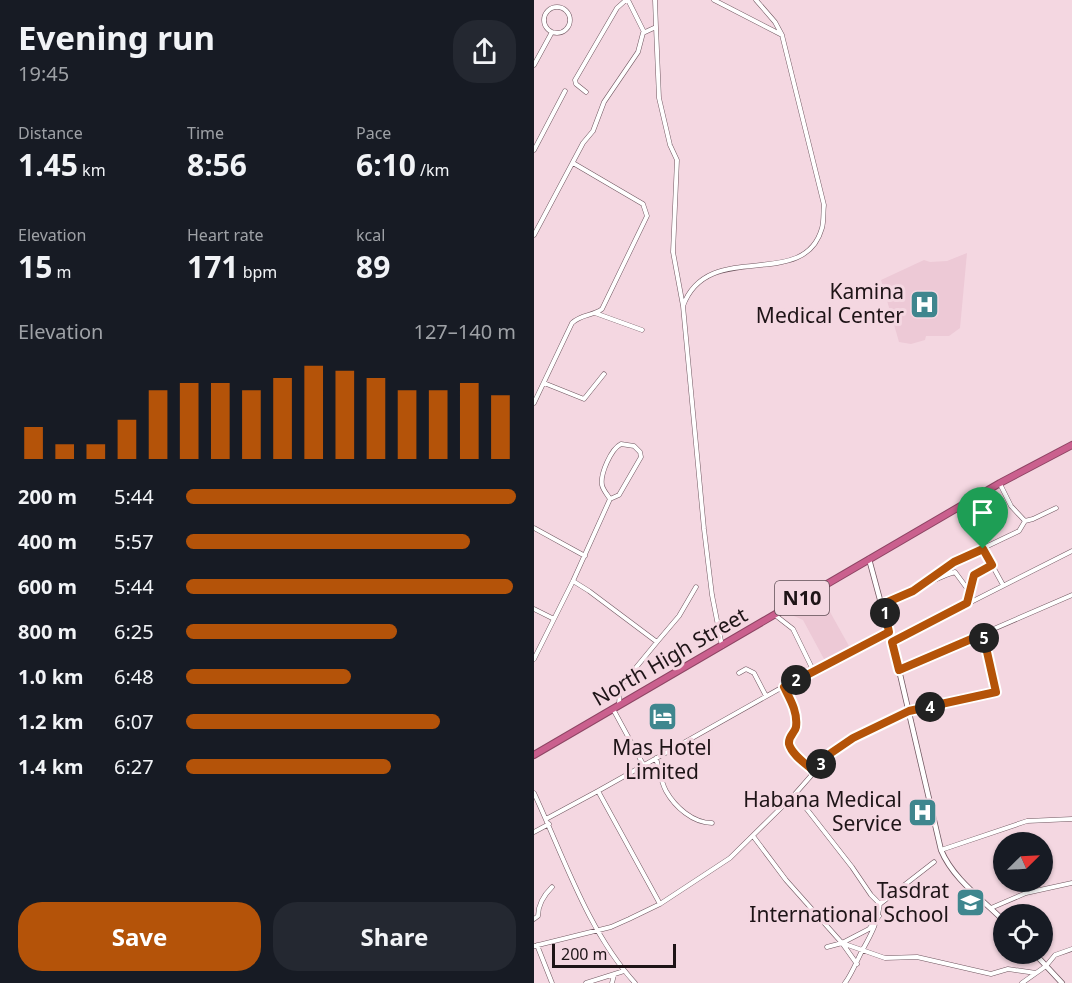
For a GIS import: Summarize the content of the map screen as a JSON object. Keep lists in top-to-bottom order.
{
  "streets": {
    "highway": ["N10", "North High Street"]
  },
  "places": {
    "hospital": ["Kamina Medical Center", "Habana Medical Service"],
    "hotel": ["Mas Hotel Limited"],
    "school or university": ["Tasdrat International School"]
  },
  "scale_bar": "200 m",
  "north": "top right",
  "page": {
    "heading": ["Evening run", "19:45"],
    "stats": [
      ["Distance", "1.45 km"],
      ["Time", "8:56"],
      ["Pace", "6:10 /km"],
      ["Elevation", "15 m"],
      ["Heart rate", "171 bpm"],
      ["kcal", "89"]
    ],
    "chart": ["Elevation", "127–140 m"],
    "list": [
      {
        "name": "200 m",
        "note": "5:44"
      },
      {
        "name": "400 m",
        "note": "5:57"
      },
      {
        "name": "600 m",
        "note": "5:44"
      },
      {
        "name": "800 m",
        "note": "6:25"
      },
      {
        "name": "1.0 km",
        "note": "6:48"
      },
      {
        "name": "1.2 km",
        "note": "6:07"
      },
      {
        "name": "1.4 km",
        "note": "6:27"
      }
    ],
    "pins": [
      "1",
      "5",
      "2",
      "4",
      "3"
    ],
    "buttons": ["Save", "Share"],
    "scale": "200 m"
  }
}
